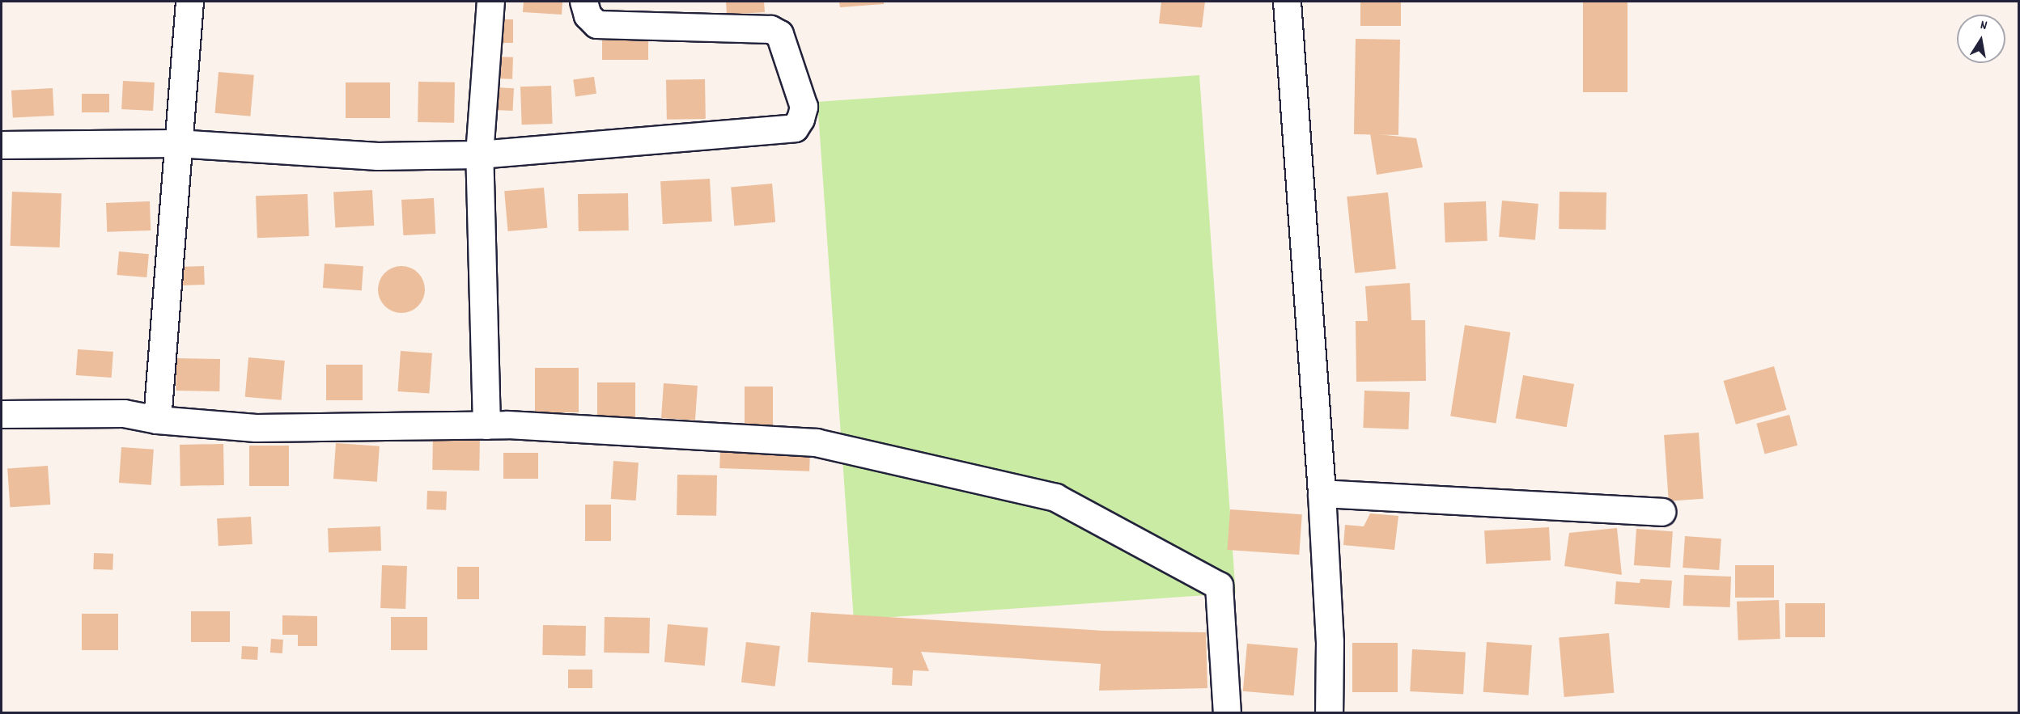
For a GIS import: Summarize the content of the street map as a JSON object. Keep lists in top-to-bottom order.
{
  "north": "top"
}
